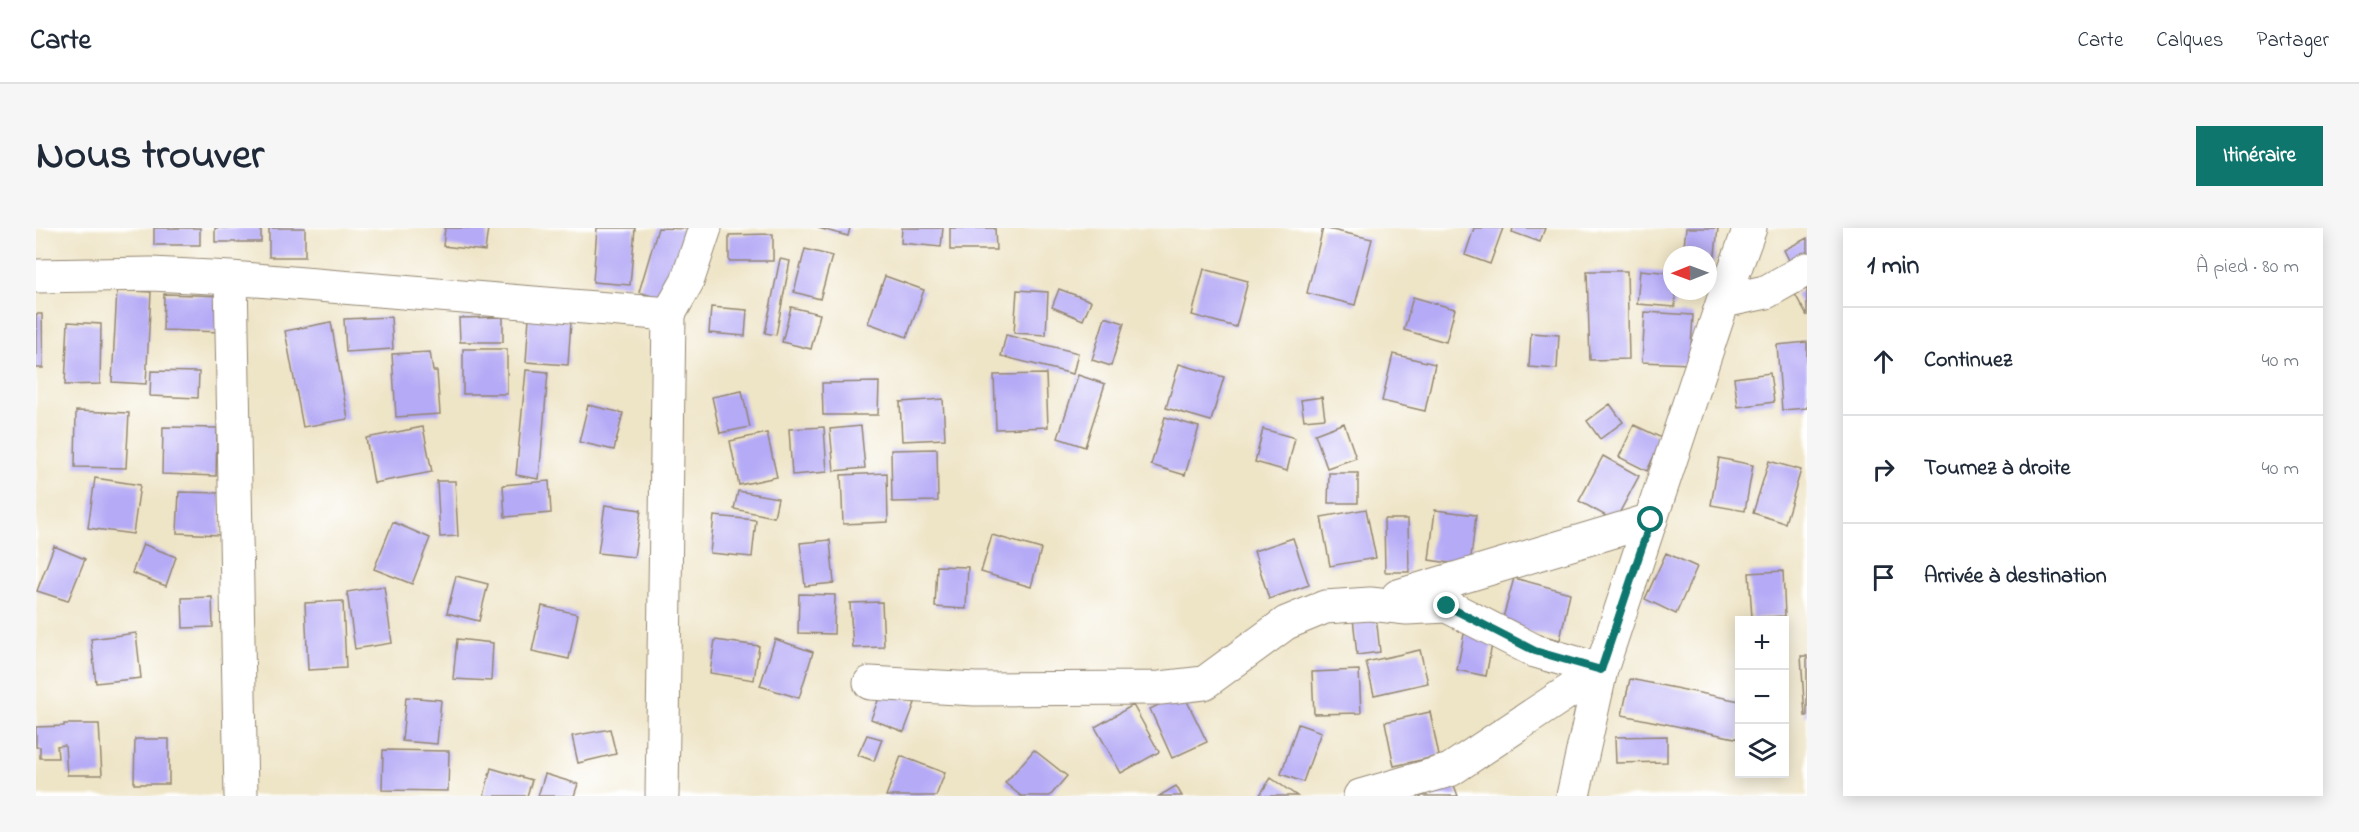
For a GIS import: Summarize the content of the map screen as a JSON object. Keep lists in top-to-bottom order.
{
  "north": "left",
  "page": {
    "header": "Carte",
    "nav": ["Carte", "Calques", "Partager"],
    "title": "Nous trouver",
    "buttons": "Itinéraire",
    "heading": ["1 min", "À pied · 80 m"],
    "list": [
      ["Continuez", "40 m"],
      ["Tournez à droite", "40 m"],
      "Arrivée à destination"
    ],
    "map_buttons": ["+", "−"]
  }
}
